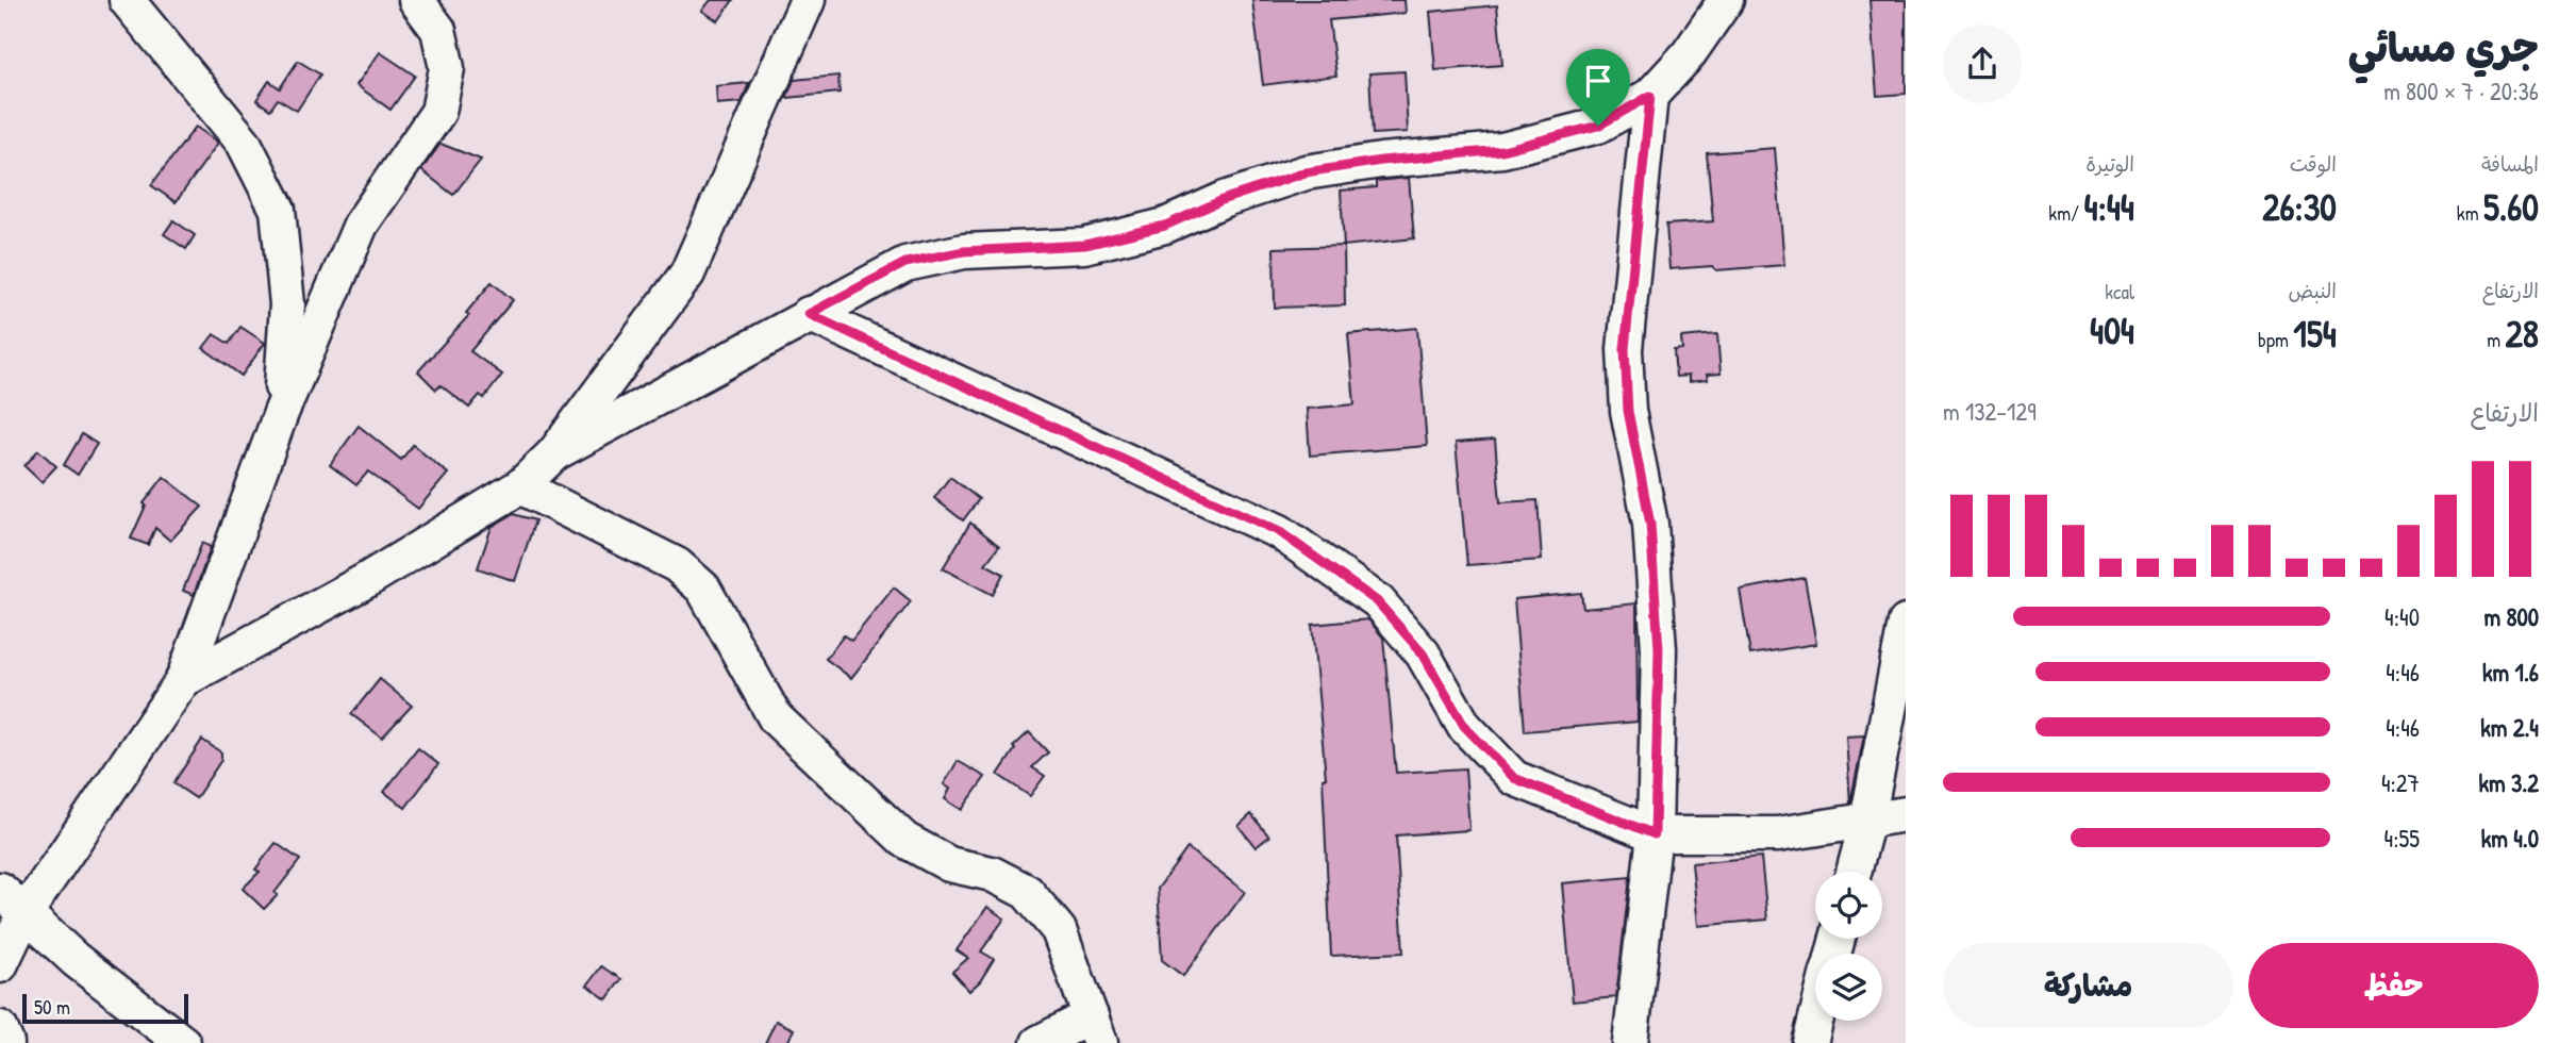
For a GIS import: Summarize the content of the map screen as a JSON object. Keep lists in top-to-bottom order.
{
  "scale_bar": "50 m",
  "page": {
    "heading": ["جري مسائي", "20:36 · 7 × 800 m"],
    "stats": [
      ["المسافة", "5.60 km"],
      ["الوقت", "26:30"],
      ["الوتيرة", "4:44 /km"],
      ["الارتفاع", "28 m"],
      ["النبض", "154 bpm"],
      ["kcal", "404"]
    ],
    "chart": ["الارتفاع", "129–132 m"],
    "list": [
      {
        "name": "800 m",
        "note": "4:40"
      },
      {
        "name": "1.6 km",
        "note": "4:46"
      },
      {
        "name": "2.4 km",
        "note": "4:46"
      },
      {
        "name": "3.2 km",
        "note": "4:27"
      },
      {
        "name": "4.0 km",
        "note": "4:55"
      }
    ],
    "buttons": ["حفظ", "مشاركة"],
    "scale": "50 m"
  }
}
